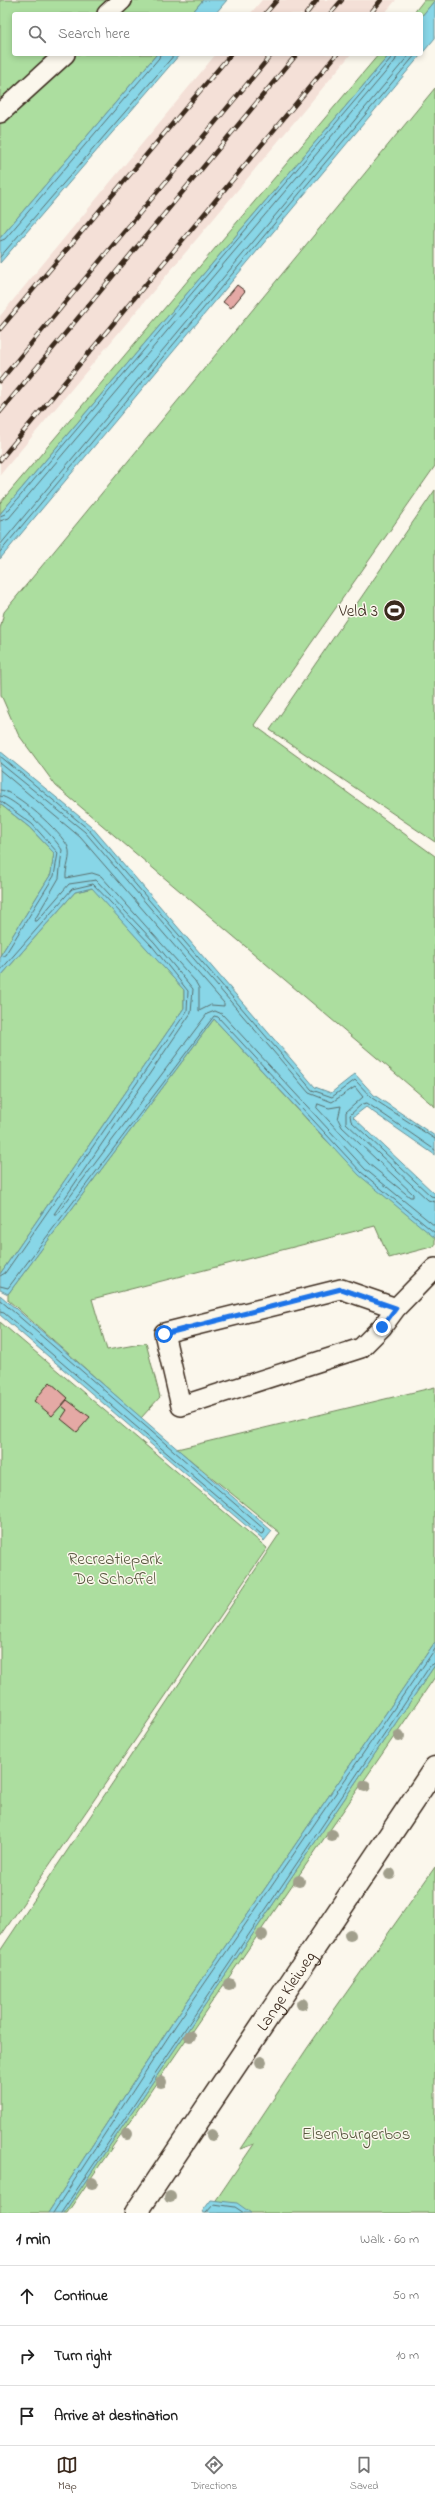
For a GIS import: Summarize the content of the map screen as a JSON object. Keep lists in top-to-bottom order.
{
  "streets": {
    "street": ["Lange Kleiweg"]
  },
  "parks": ["Recreatiepark De Schoffel", "Elsenburgerbos"],
  "places": {
    "sports": ["Veld 3"]
  },
  "page": {
    "search": "Search here",
    "heading": ["1 min", "Walk · 60 m"],
    "list": [
      ["Continue", "50 m"],
      ["Turn right", "10 m"],
      "Arrive at destination"
    ],
    "nav": ["Map", "Directions", "Saved"]
  }
}
